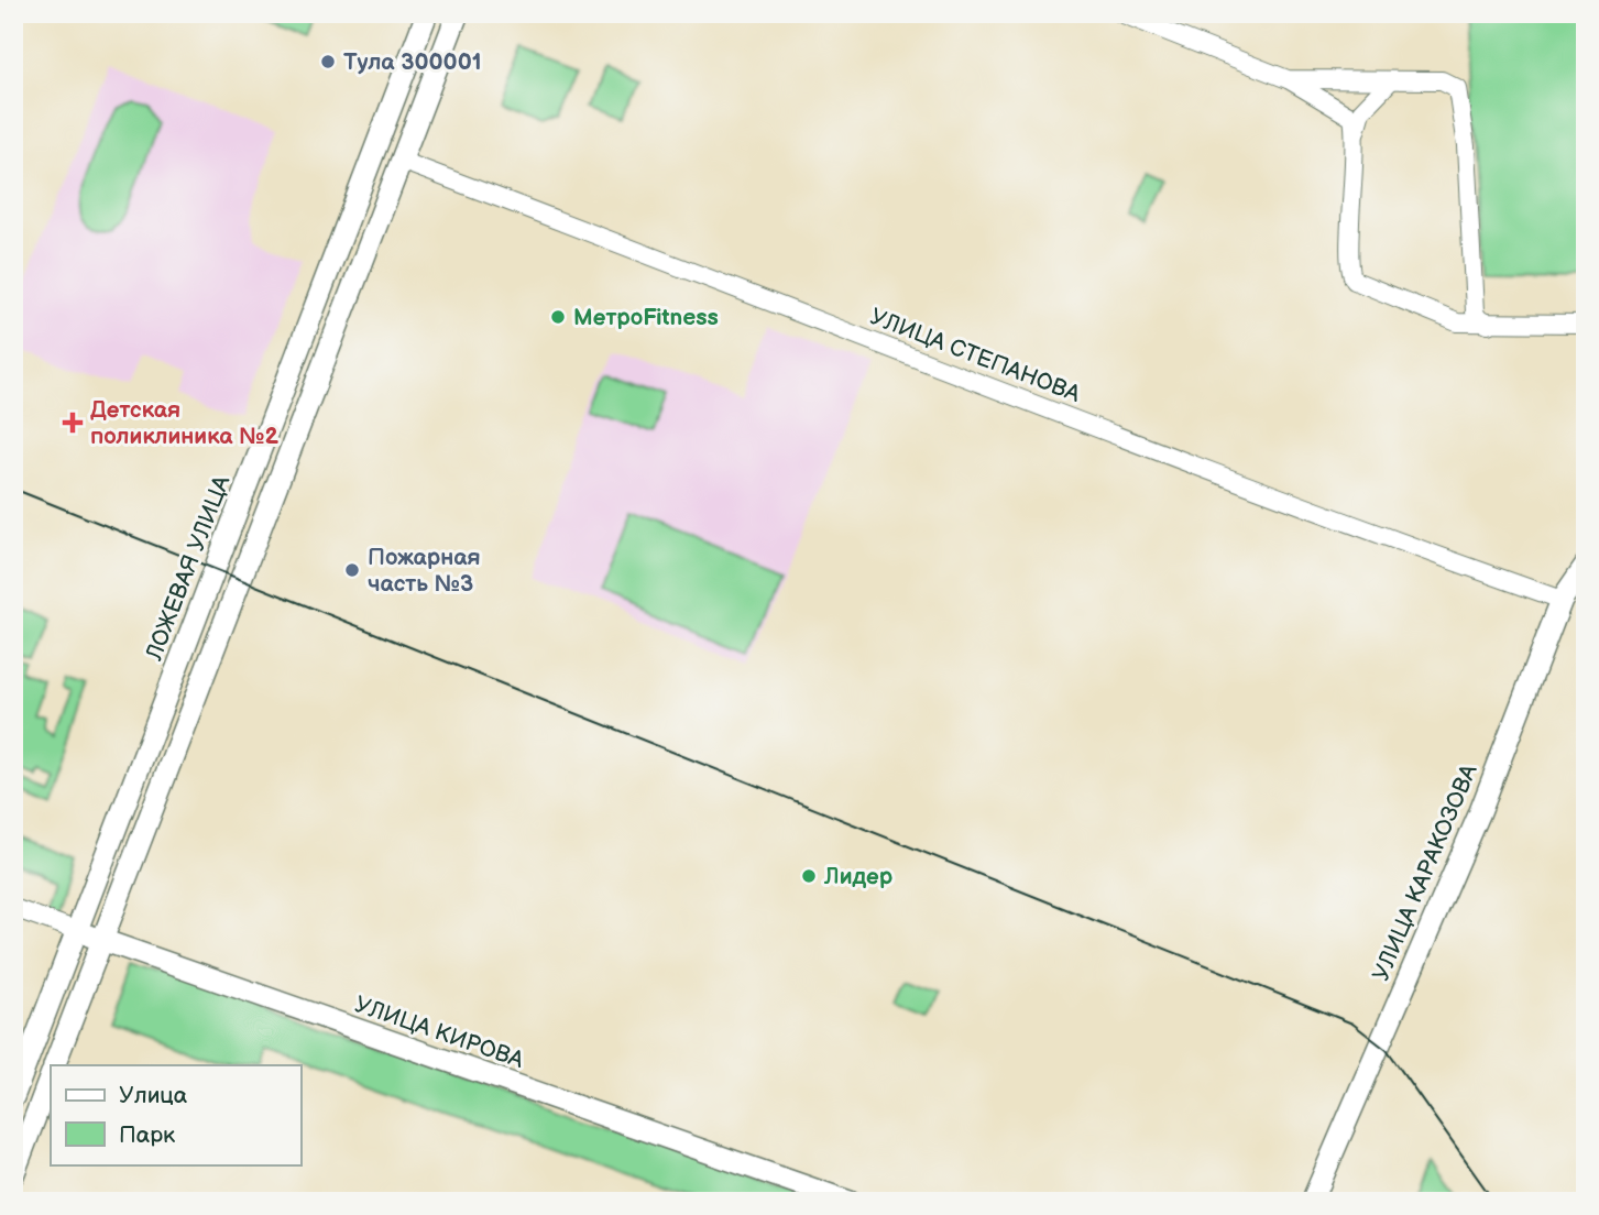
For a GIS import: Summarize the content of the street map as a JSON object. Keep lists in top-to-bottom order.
{
  "streets": {
    "main road": [
      "УЛИЦА СТЕПАНОВА",
      "ЛОЖЕВАЯ УЛИЦА",
      "УЛИЦА КАРАКОЗОВА",
      "УЛИЦА КИРОВА"
    ]
  },
  "crossings": [
    ["УЛИЦА СТЕПАНОВА", "ЛОЖЕВАЯ УЛИЦА"],
    ["УЛИЦА СТЕПАНОВА", "УЛИЦА КАРАКОЗОВА"],
    ["ЛОЖЕВАЯ УЛИЦА", "УЛИЦА КИРОВА"]
  ],
  "places": {
    "other": [
      "Тула 300001",
      "МетроFitness",
      "Пожарная часть №3",
      "Лидер"
    ],
    "health": ["Детская поликлиника №2"]
  },
  "legend": ["Улица", "Парк"]
}
